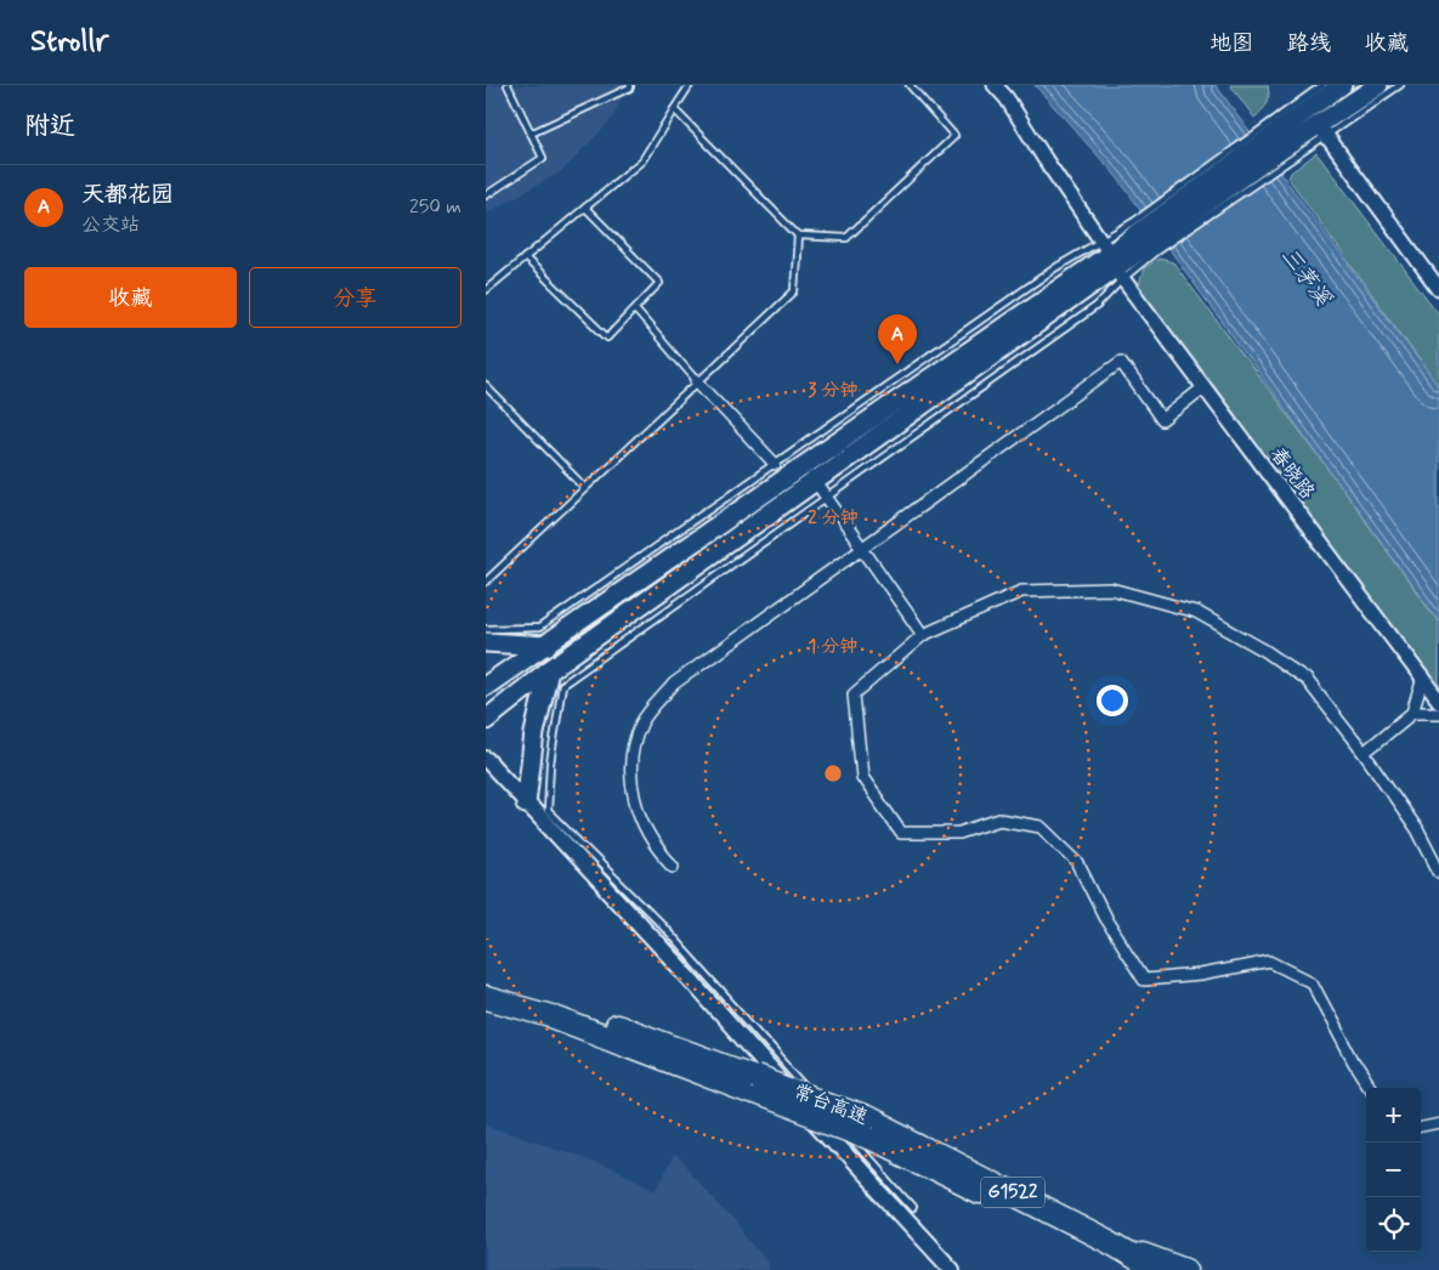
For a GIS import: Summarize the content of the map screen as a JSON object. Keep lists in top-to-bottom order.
{
  "streets": {
    "highway": ["常台高速", "G1522"],
    "street": ["春晓路"]
  },
  "water": ["三茅溪"],
  "page": {
    "header": "Strollr",
    "nav": ["地图", "路线", "收藏"],
    "heading": "附近",
    "list": [
      {
        "mark": "A",
        "name": "天都花园",
        "note": "公交站",
        "value": "250 m"
      }
    ],
    "buttons": ["收藏", "分享"],
    "pins": "A",
    "map_buttons": ["+", "−"]
  },
  "rings": ["3 分钟", "2 分钟", "1 分钟"]
}
